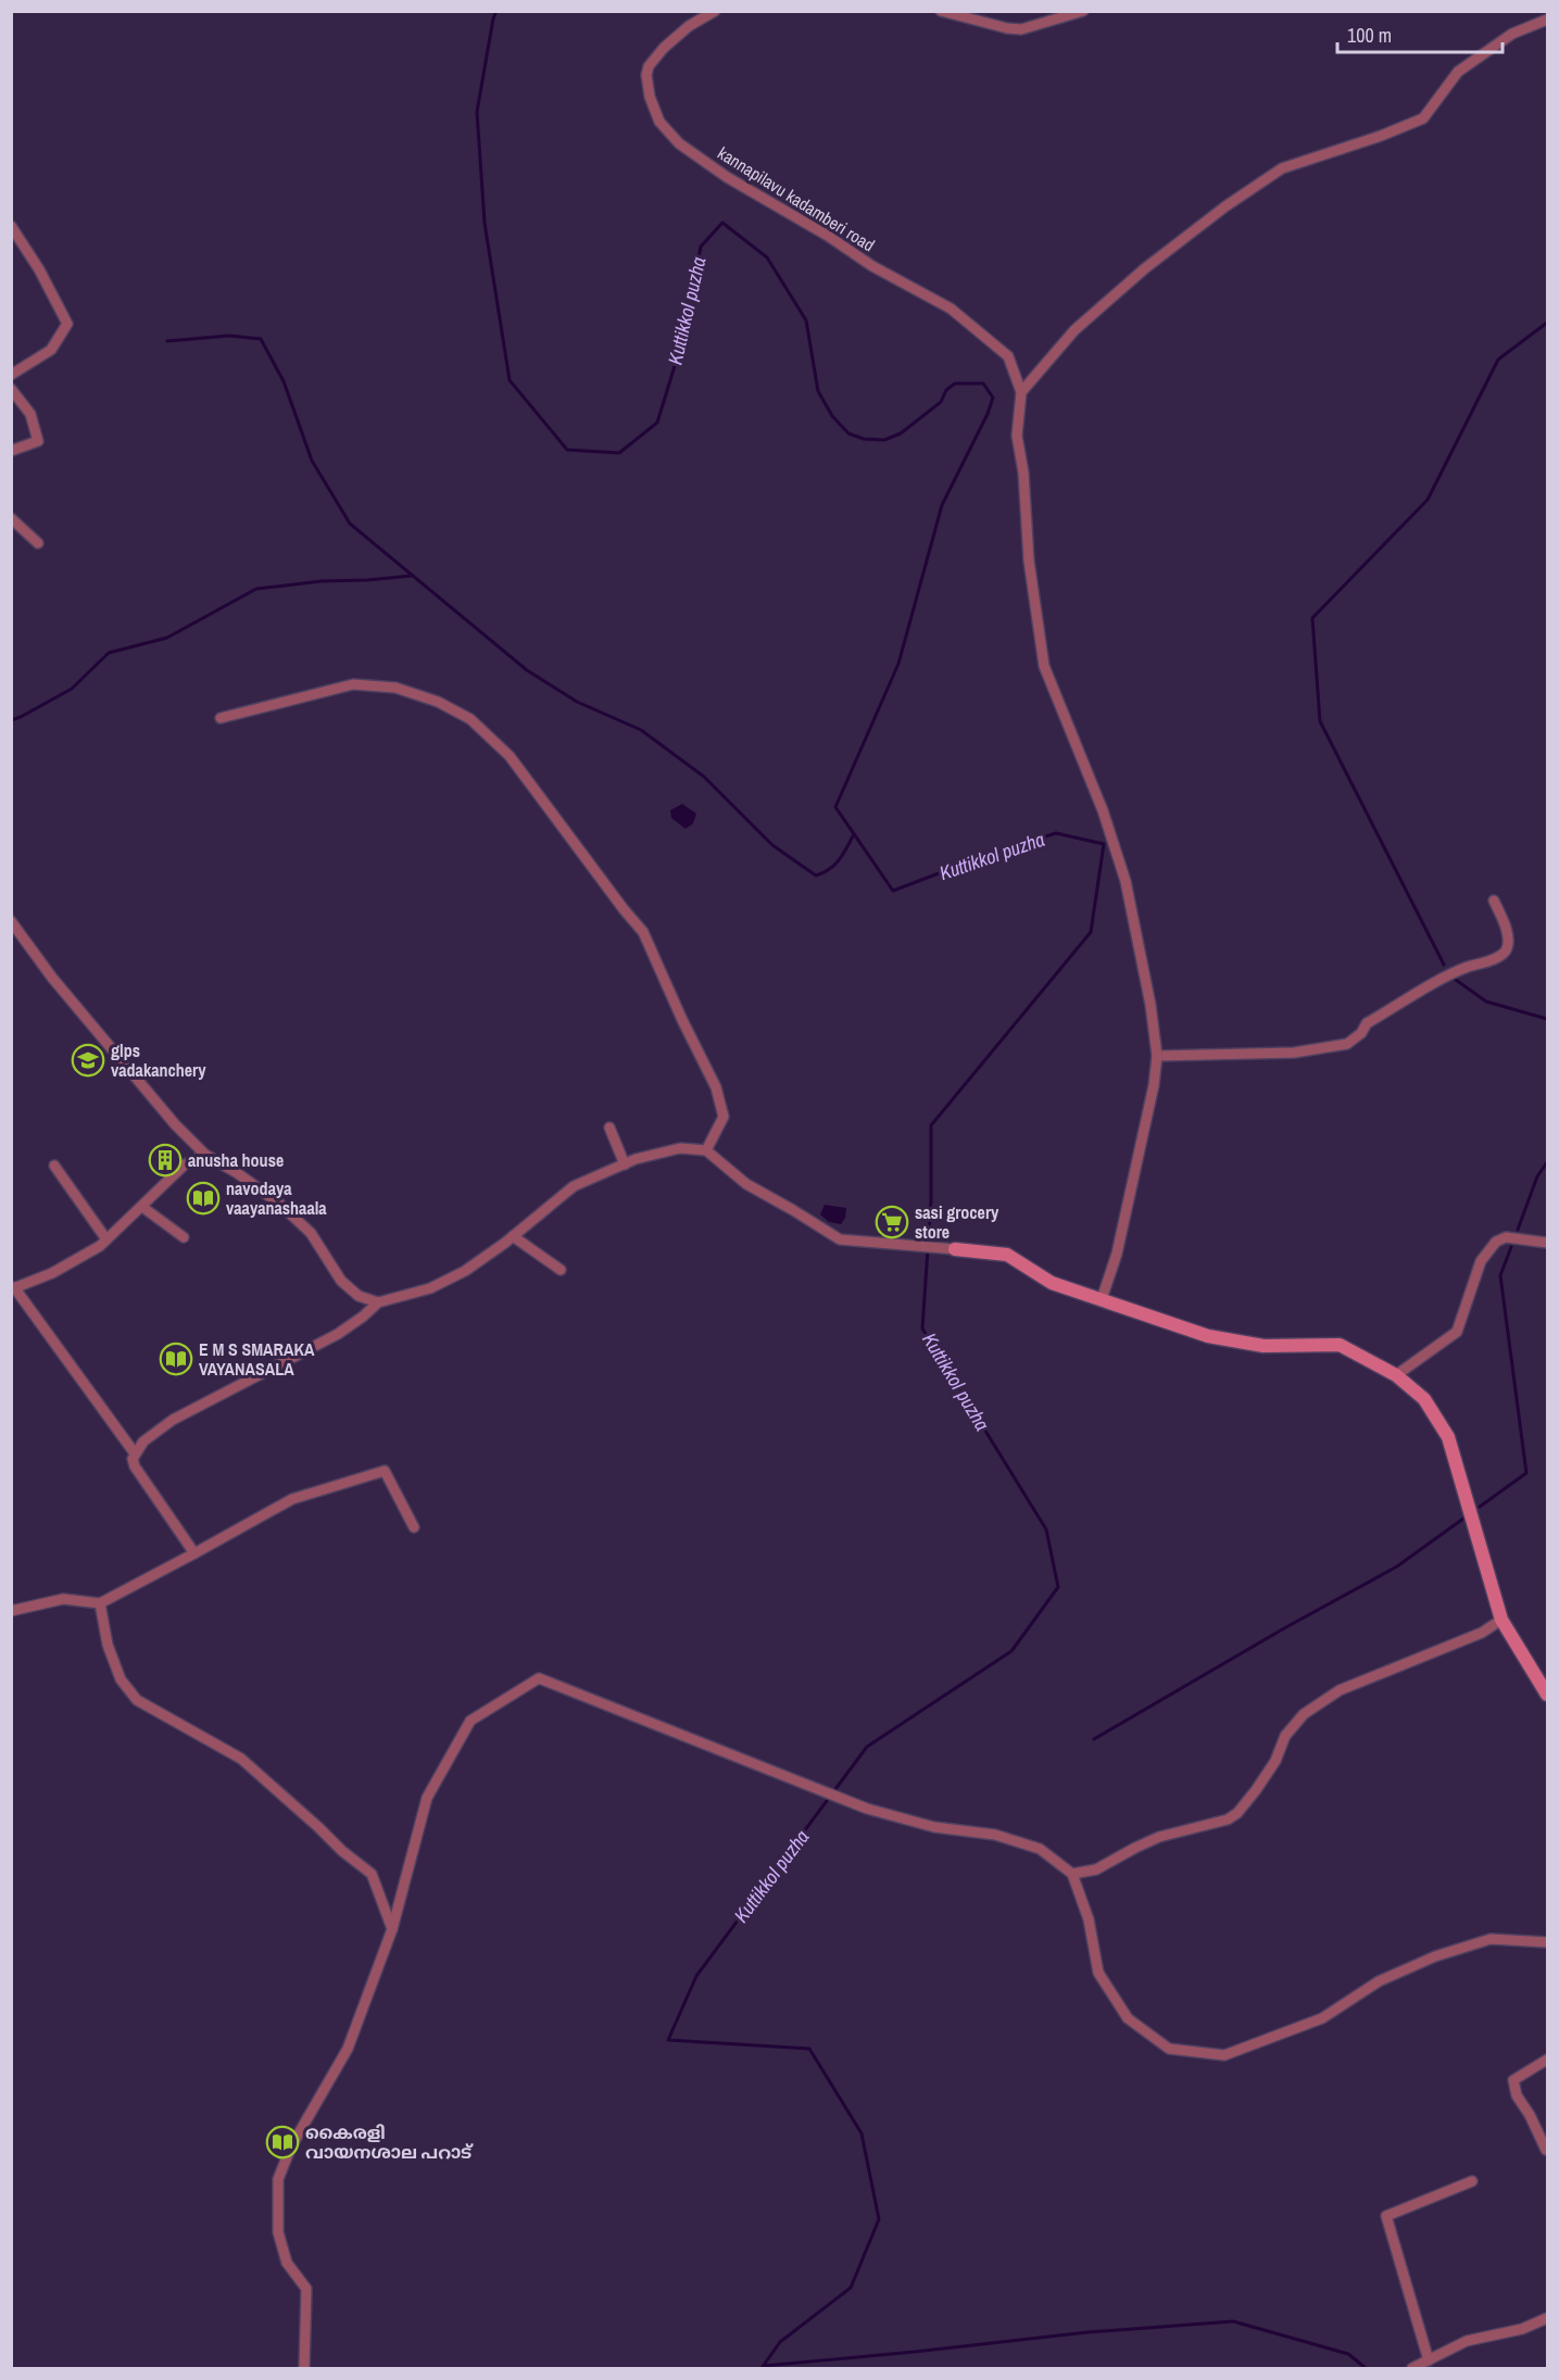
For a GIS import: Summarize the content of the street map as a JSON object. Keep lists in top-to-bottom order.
{
  "streets": {
    "street": ["kannapilavu kadamberi road"]
  },
  "water": ["Kuttikkol puzha"],
  "places": {
    "school or university": ["glps vadakanchery"],
    "building": ["anusha house"],
    "library": ["navodaya vaayanashaala", "E M S SMARAKA VAYANASALA", "കൈരളി വായനശാല പറാട്"],
    "supermarket": ["sasi grocery store"]
  },
  "scale_bar": "100 m"
}
